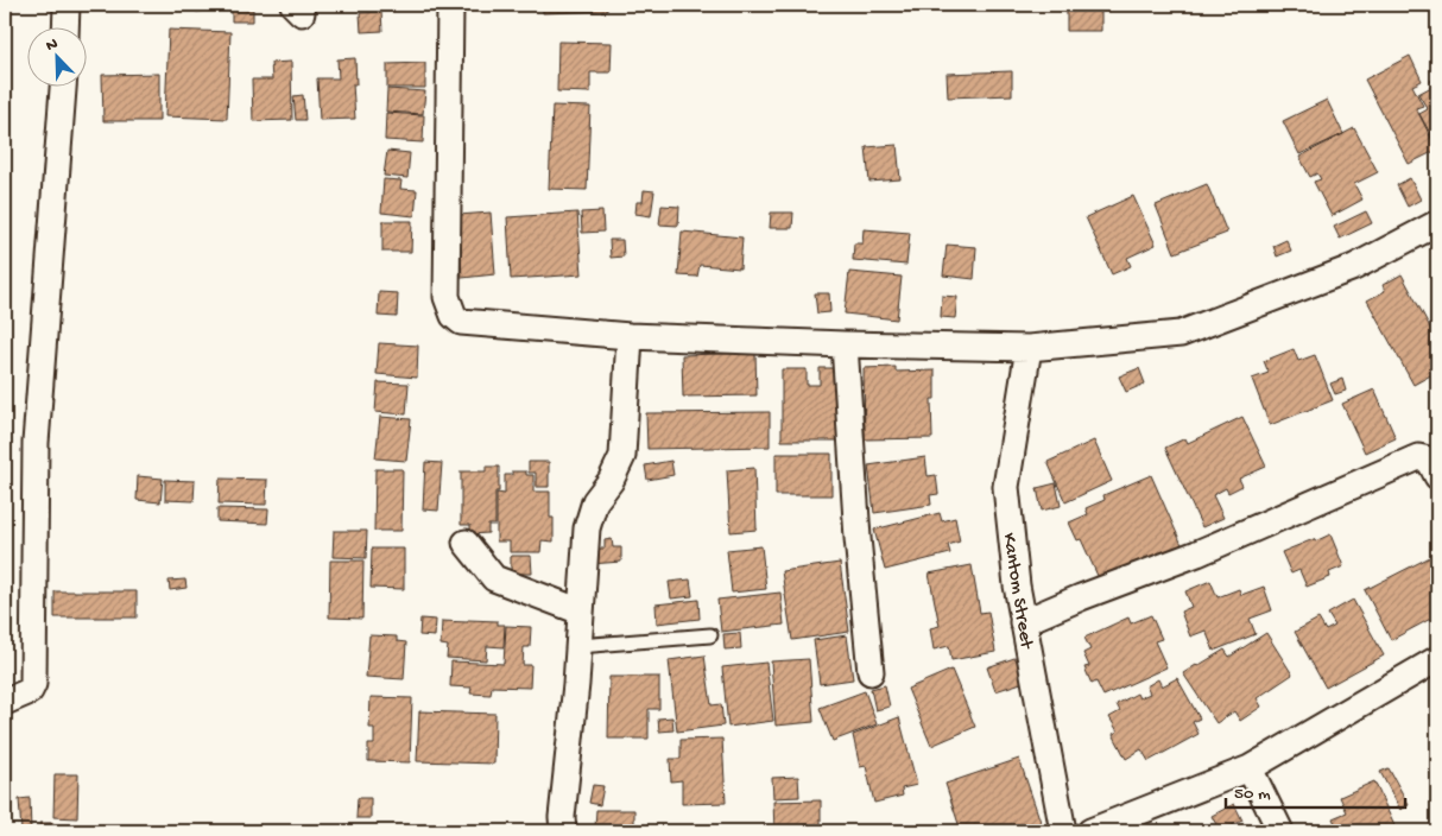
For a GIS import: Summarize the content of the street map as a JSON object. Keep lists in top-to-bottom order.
{
  "streets": {
    "street": ["Kantom Street"]
  },
  "scale_bar": "50 m",
  "north": "top left"
}
